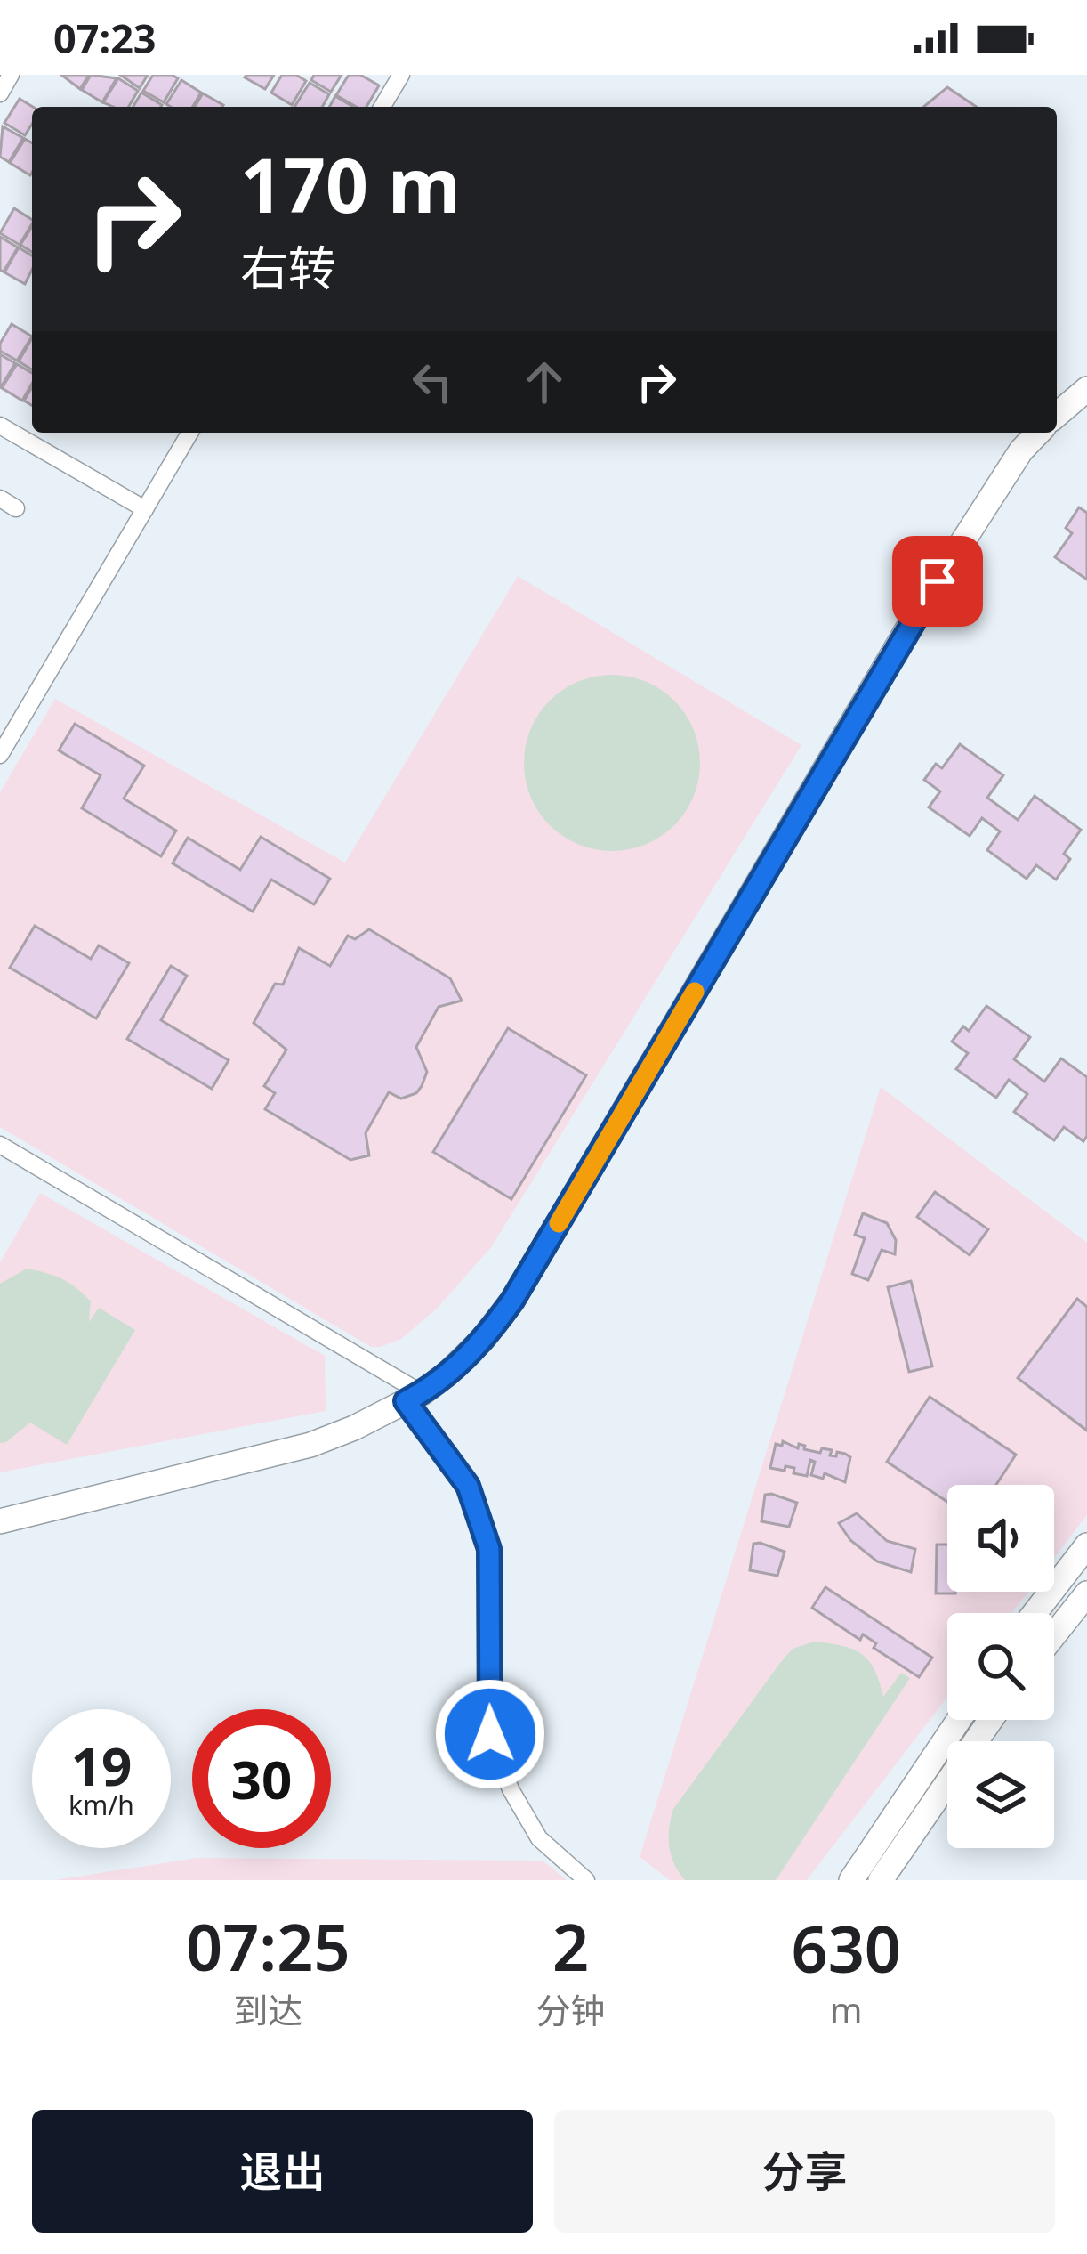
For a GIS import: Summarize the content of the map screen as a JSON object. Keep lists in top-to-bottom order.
{
  "page": {
    "status": "07:23",
    "turn": ["170 m", "右转"],
    "speed": "19 km/h",
    "limit": "30",
    "eta": [
      "07:25",
      "到达",
      "2",
      "分钟",
      "630",
      "m"
    ],
    "buttons": ["退出", "分享"]
  }
}
